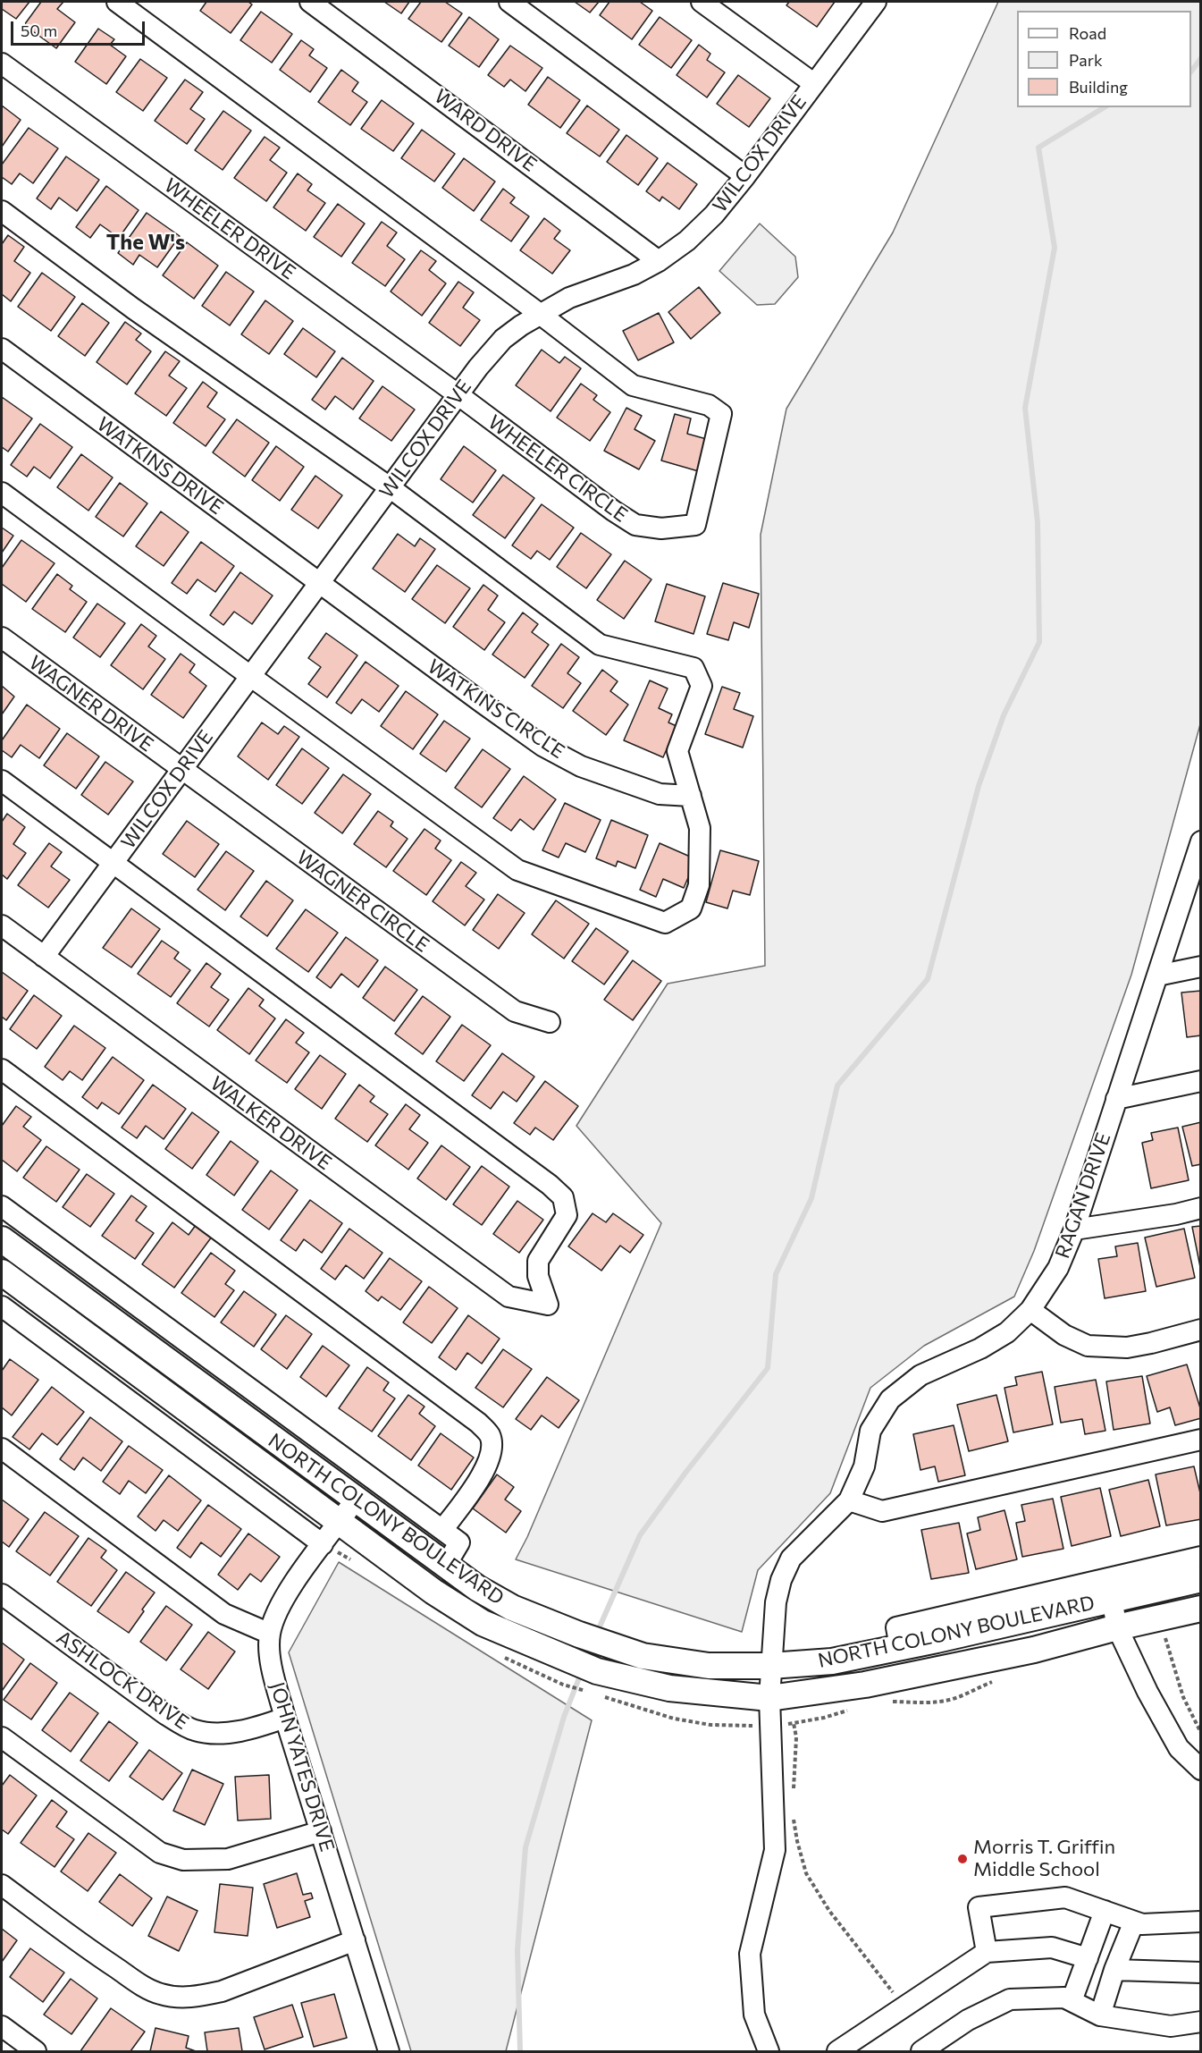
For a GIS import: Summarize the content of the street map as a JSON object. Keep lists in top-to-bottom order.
{
  "streets": {
    "main road": ["NORTH COLONY BOULEVARD"],
    "street": [
      "WARD DRIVE",
      "WILCOX DRIVE",
      "WHEELER DRIVE",
      "WATKINS DRIVE",
      "WHEELER CIRCLE",
      "WAGNER DRIVE",
      "WATKINS CIRCLE",
      "WAGNER CIRCLE",
      "WALKER DRIVE",
      "RAGAN DRIVE",
      "ASHLOCK DRIVE",
      "JOHN YATES DRIVE"
    ]
  },
  "crossings": [
    ["WARD DRIVE", "WILCOX DRIVE"],
    ["WILCOX DRIVE", "WHEELER DRIVE"],
    ["WILCOX DRIVE", "WATKINS DRIVE"],
    ["WILCOX DRIVE", "WHEELER CIRCLE"],
    ["WILCOX DRIVE", "WAGNER DRIVE"],
    ["WILCOX DRIVE", "WATKINS CIRCLE"],
    ["WILCOX DRIVE", "WAGNER CIRCLE"],
    ["WILCOX DRIVE", "WALKER DRIVE"],
    ["WHEELER DRIVE", "WHEELER CIRCLE"],
    ["WATKINS DRIVE", "WATKINS CIRCLE"],
    ["WAGNER DRIVE", "WAGNER CIRCLE"],
    ["RAGAN DRIVE", "NORTH COLONY BOULEVARD"],
    ["NORTH COLONY BOULEVARD", "JOHN YATES DRIVE"],
    ["ASHLOCK DRIVE", "JOHN YATES DRIVE"]
  ],
  "districts": ["The W's"],
  "places": ["Morris T. Griffin Middle School"],
  "legend": ["Road", "Park", "Building"],
  "scale_bar": "50 m"
}
